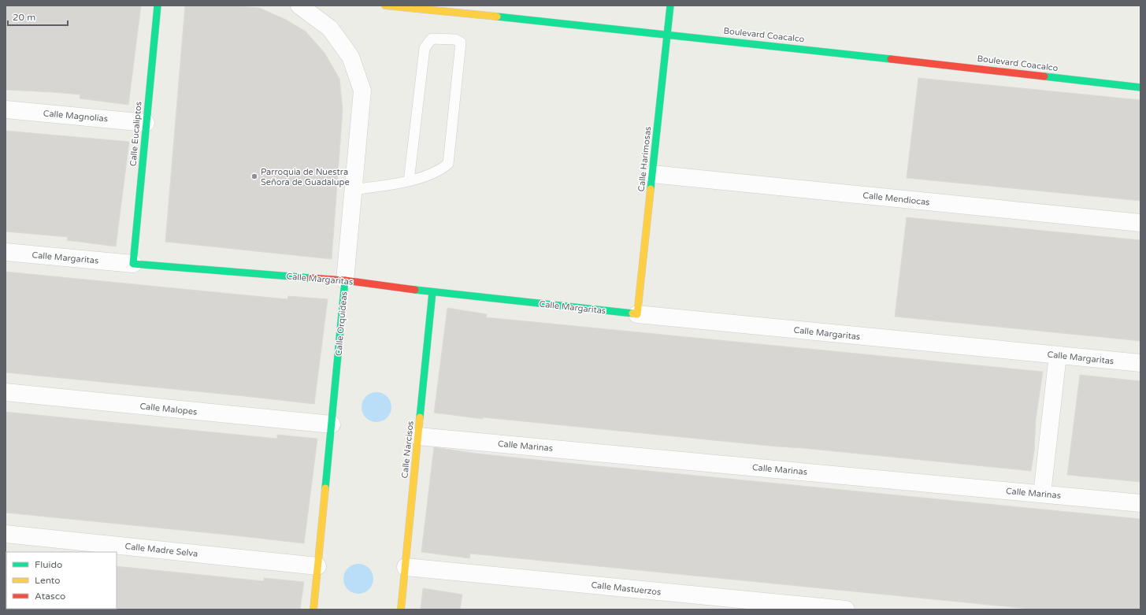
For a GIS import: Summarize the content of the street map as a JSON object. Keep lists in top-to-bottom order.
{
  "streets": {
    "street": [
      "Boulevard Coacalco",
      "Calle Magnolias",
      "Calle Eucaliptos",
      "Calle Harimosas",
      "Calle Mendiocas",
      "Calle Margaritas",
      "Calle Orquídeas",
      "Calle Malopes",
      "Calle Marinas",
      "Calle Narcisos",
      "Calle Madre Selva",
      "Calle Mastuerzos"
    ]
  },
  "crossings": [
    ["Boulevard Coacalco", "Calle Harimosas"],
    ["Calle Magnolias", "Calle Eucaliptos"],
    ["Calle Eucaliptos", "Calle Margaritas"],
    ["Calle Harimosas", "Calle Mendiocas"],
    ["Calle Harimosas", "Calle Margaritas"],
    ["Calle Margaritas", "Calle Orquídeas"],
    ["Calle Margaritas", "Calle Narcisos"],
    ["Calle Orquídeas", "Calle Malopes"],
    ["Calle Orquídeas", "Calle Madre Selva"],
    ["Calle Marinas", "Calle Narcisos"],
    ["Calle Narcisos", "Calle Mastuerzos"]
  ],
  "places": ["Parroquia de Nuestra Señora de Guadalupe"],
  "legend": ["Fluido", "Lento", "Atasco"],
  "scale_bar": "20 m"
}
